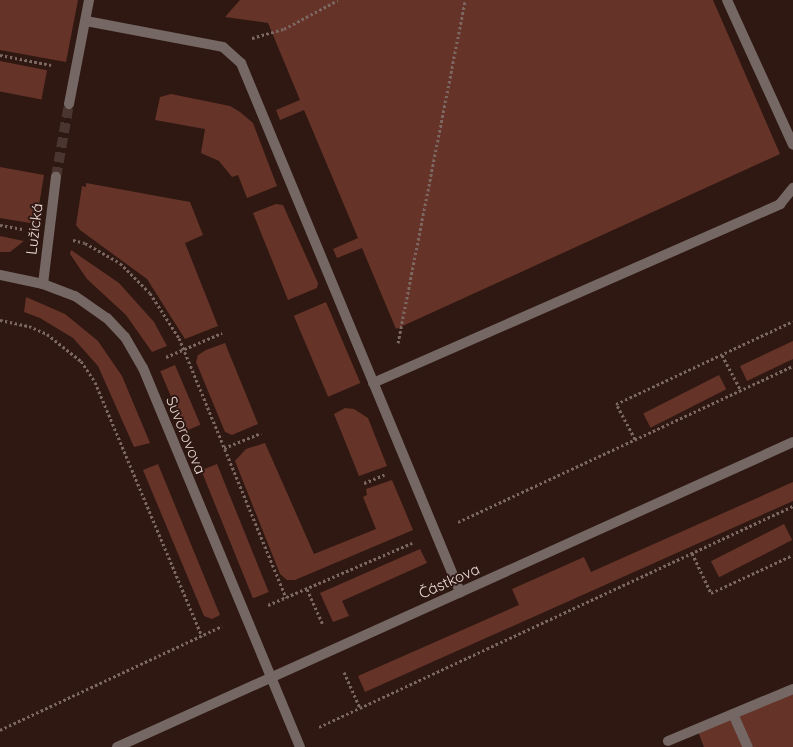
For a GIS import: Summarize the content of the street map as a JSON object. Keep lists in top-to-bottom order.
{
  "streets": {
    "street": ["Lužická", "Suvorovova", "Částkova"]
  },
  "crossings": [
    ["Lužická", "Suvorovova"],
    ["Suvorovova", "Částkova"]
  ]
}
